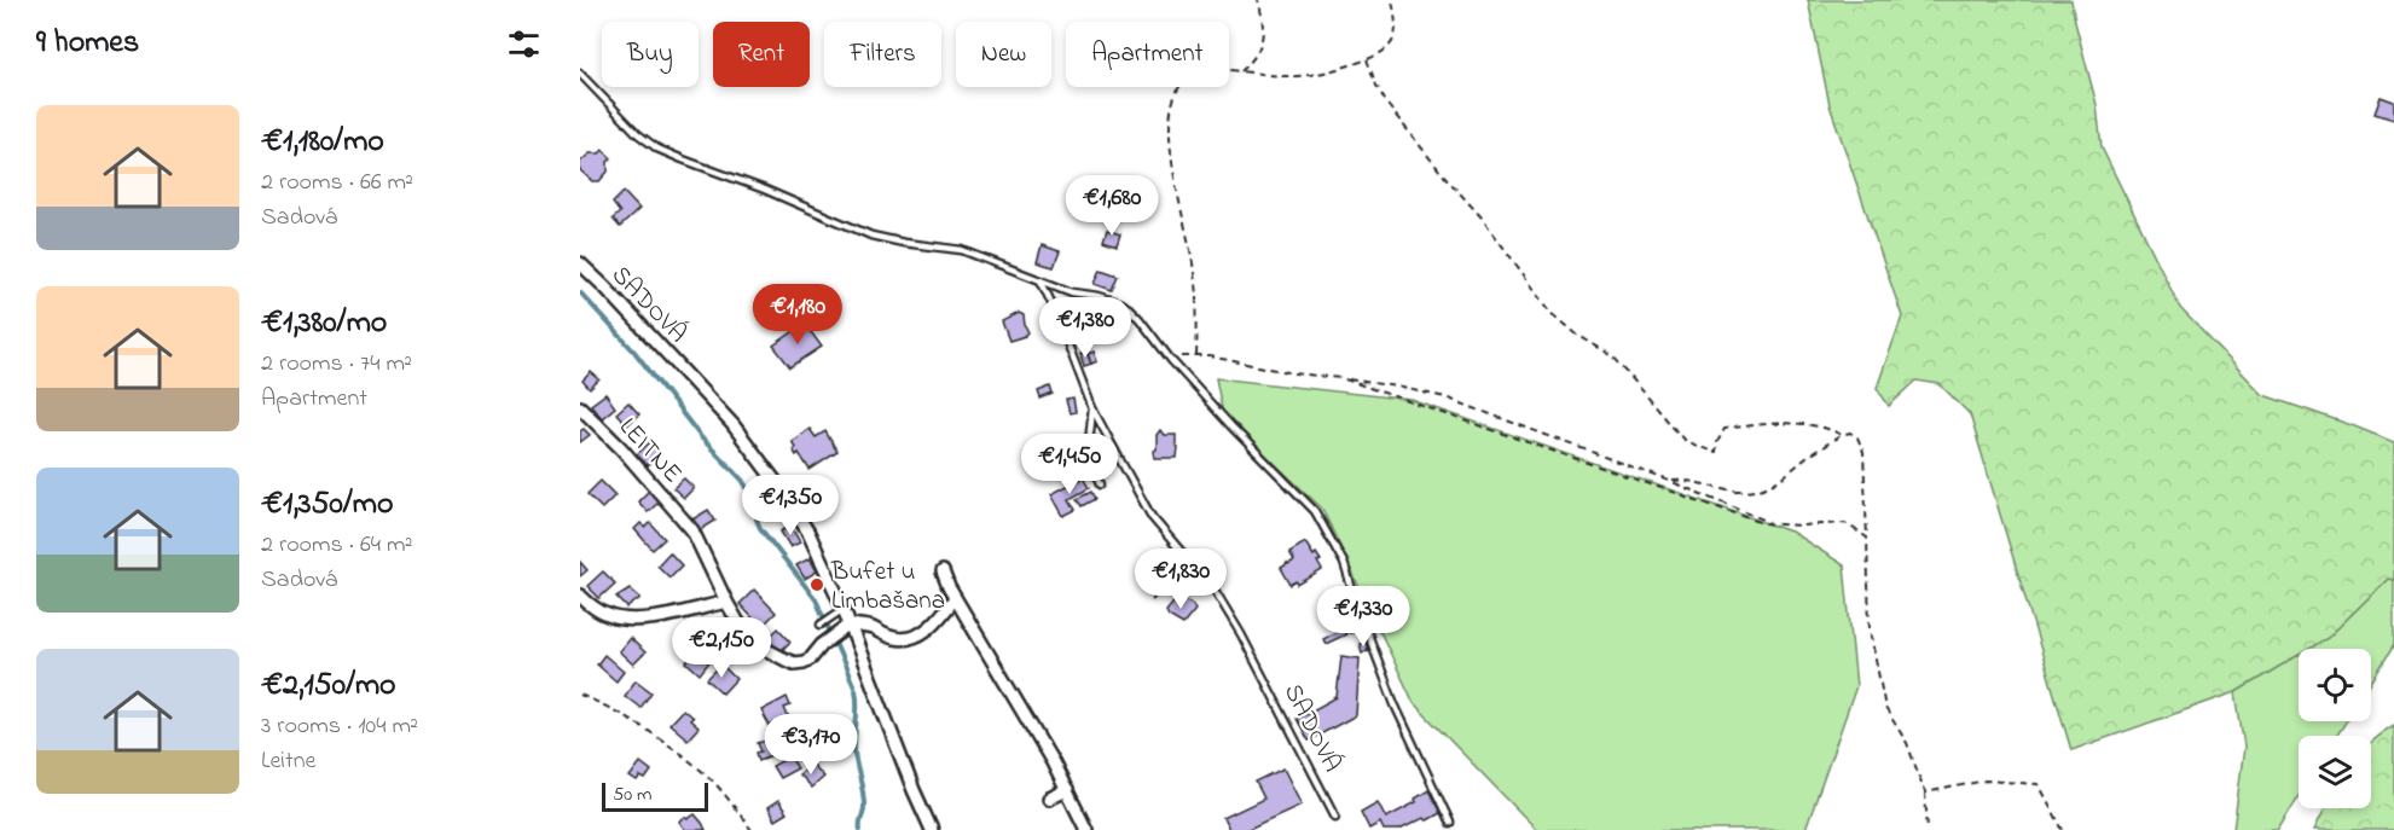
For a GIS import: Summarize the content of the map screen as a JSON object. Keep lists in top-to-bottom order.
{
  "streets": {
    "street": ["SADOVÁ", "LEITNE"]
  },
  "crossings": [
    ["SADOVÁ", "LEITNE"]
  ],
  "places": ["Bufet u Limbašana"],
  "scale_bar": "50 m",
  "page": {
    "heading": "9 homes",
    "chip": [
      "Buy",
      "Rent",
      "Filters",
      "New",
      "Apartment"
    ],
    "list": [
      {
        "name": "€1,180/mo",
        "note": "2 rooms · 66 m² · Sadová"
      },
      {
        "name": "€1,380/mo",
        "note": "2 rooms · 74 m² · Apartment"
      },
      {
        "name": "€1,350/mo",
        "note": "2 rooms · 64 m² · Sadová"
      },
      {
        "name": "€2,150/mo",
        "note": "3 rooms · 104 m² · Leitne"
      }
    ],
    "price": [
      "€1,680",
      "€1,180",
      "€1,380",
      "€1,450",
      "€1,350",
      "€1,830",
      "€1,330",
      "€2,150",
      "€3,170"
    ],
    "scale": "50 m"
  }
}
